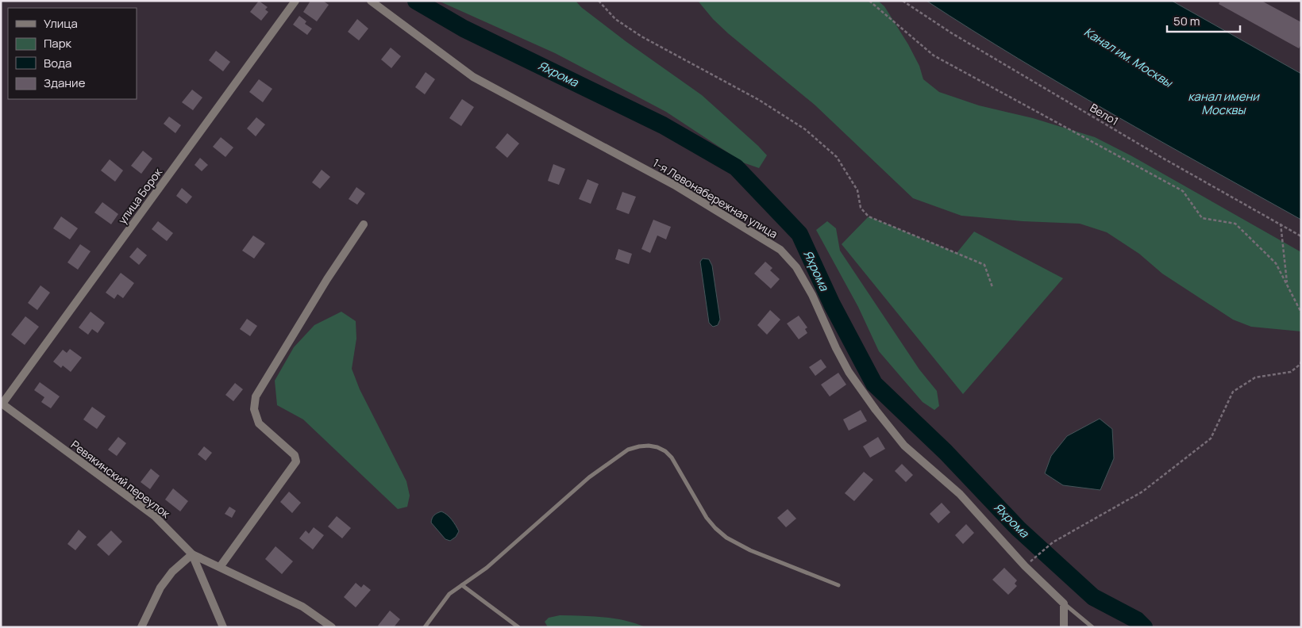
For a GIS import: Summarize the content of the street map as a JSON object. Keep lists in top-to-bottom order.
{
  "streets": {
    "street": ["улица Борок", "1-я Левонабережная улица", "Ревякинский переулок"],
    "path": ["Вело1"]
  },
  "crossings": [
    ["улица Борок", "Ревякинский переулок"]
  ],
  "water": ["Канал им. Москвы", "Яхрома", "канал имени Москвы"],
  "legend": [
    "Улица",
    "Парк",
    "Вода",
    "Здание"
  ],
  "scale_bar": "50 m"
}
